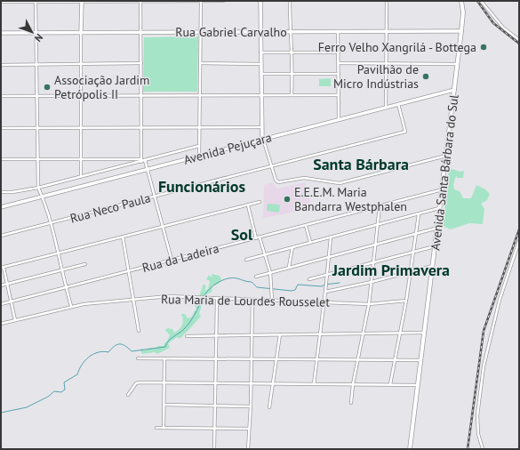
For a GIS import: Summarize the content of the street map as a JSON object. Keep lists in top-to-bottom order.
{
  "streets": {
    "main road": ["Avenida Santa Bárbara do Sul"],
    "street": [
      "Rua Gabriel Carvalho",
      "Avenida Pejuçara",
      "Rua Neco Paula",
      "Rua da Ladeira",
      "Rua Maria de Lourdes Rousselet"
    ]
  },
  "crossings": [
    ["Rua Gabriel Carvalho", "Avenida Santa Bárbara do Sul"],
    ["Avenida Pejuçara", "Avenida Santa Bárbara do Sul"],
    ["Avenida Pejuçara", "Rua Neco Paula"],
    ["Avenida Santa Bárbara do Sul", "Rua da Ladeira"]
  ],
  "districts": [
    "Santa Bárbara",
    "Funcionários",
    "Sol",
    "Jardim Primavera"
  ],
  "places": [
    "Ferro Velho Xangrilá - Bottega",
    "Pavilhão de Micro Indústrias",
    "Associação Jardim Petrópolis II",
    "E.E.E.M. Maria Bandarra Westphalen"
  ],
  "north": "bottom right"
}
